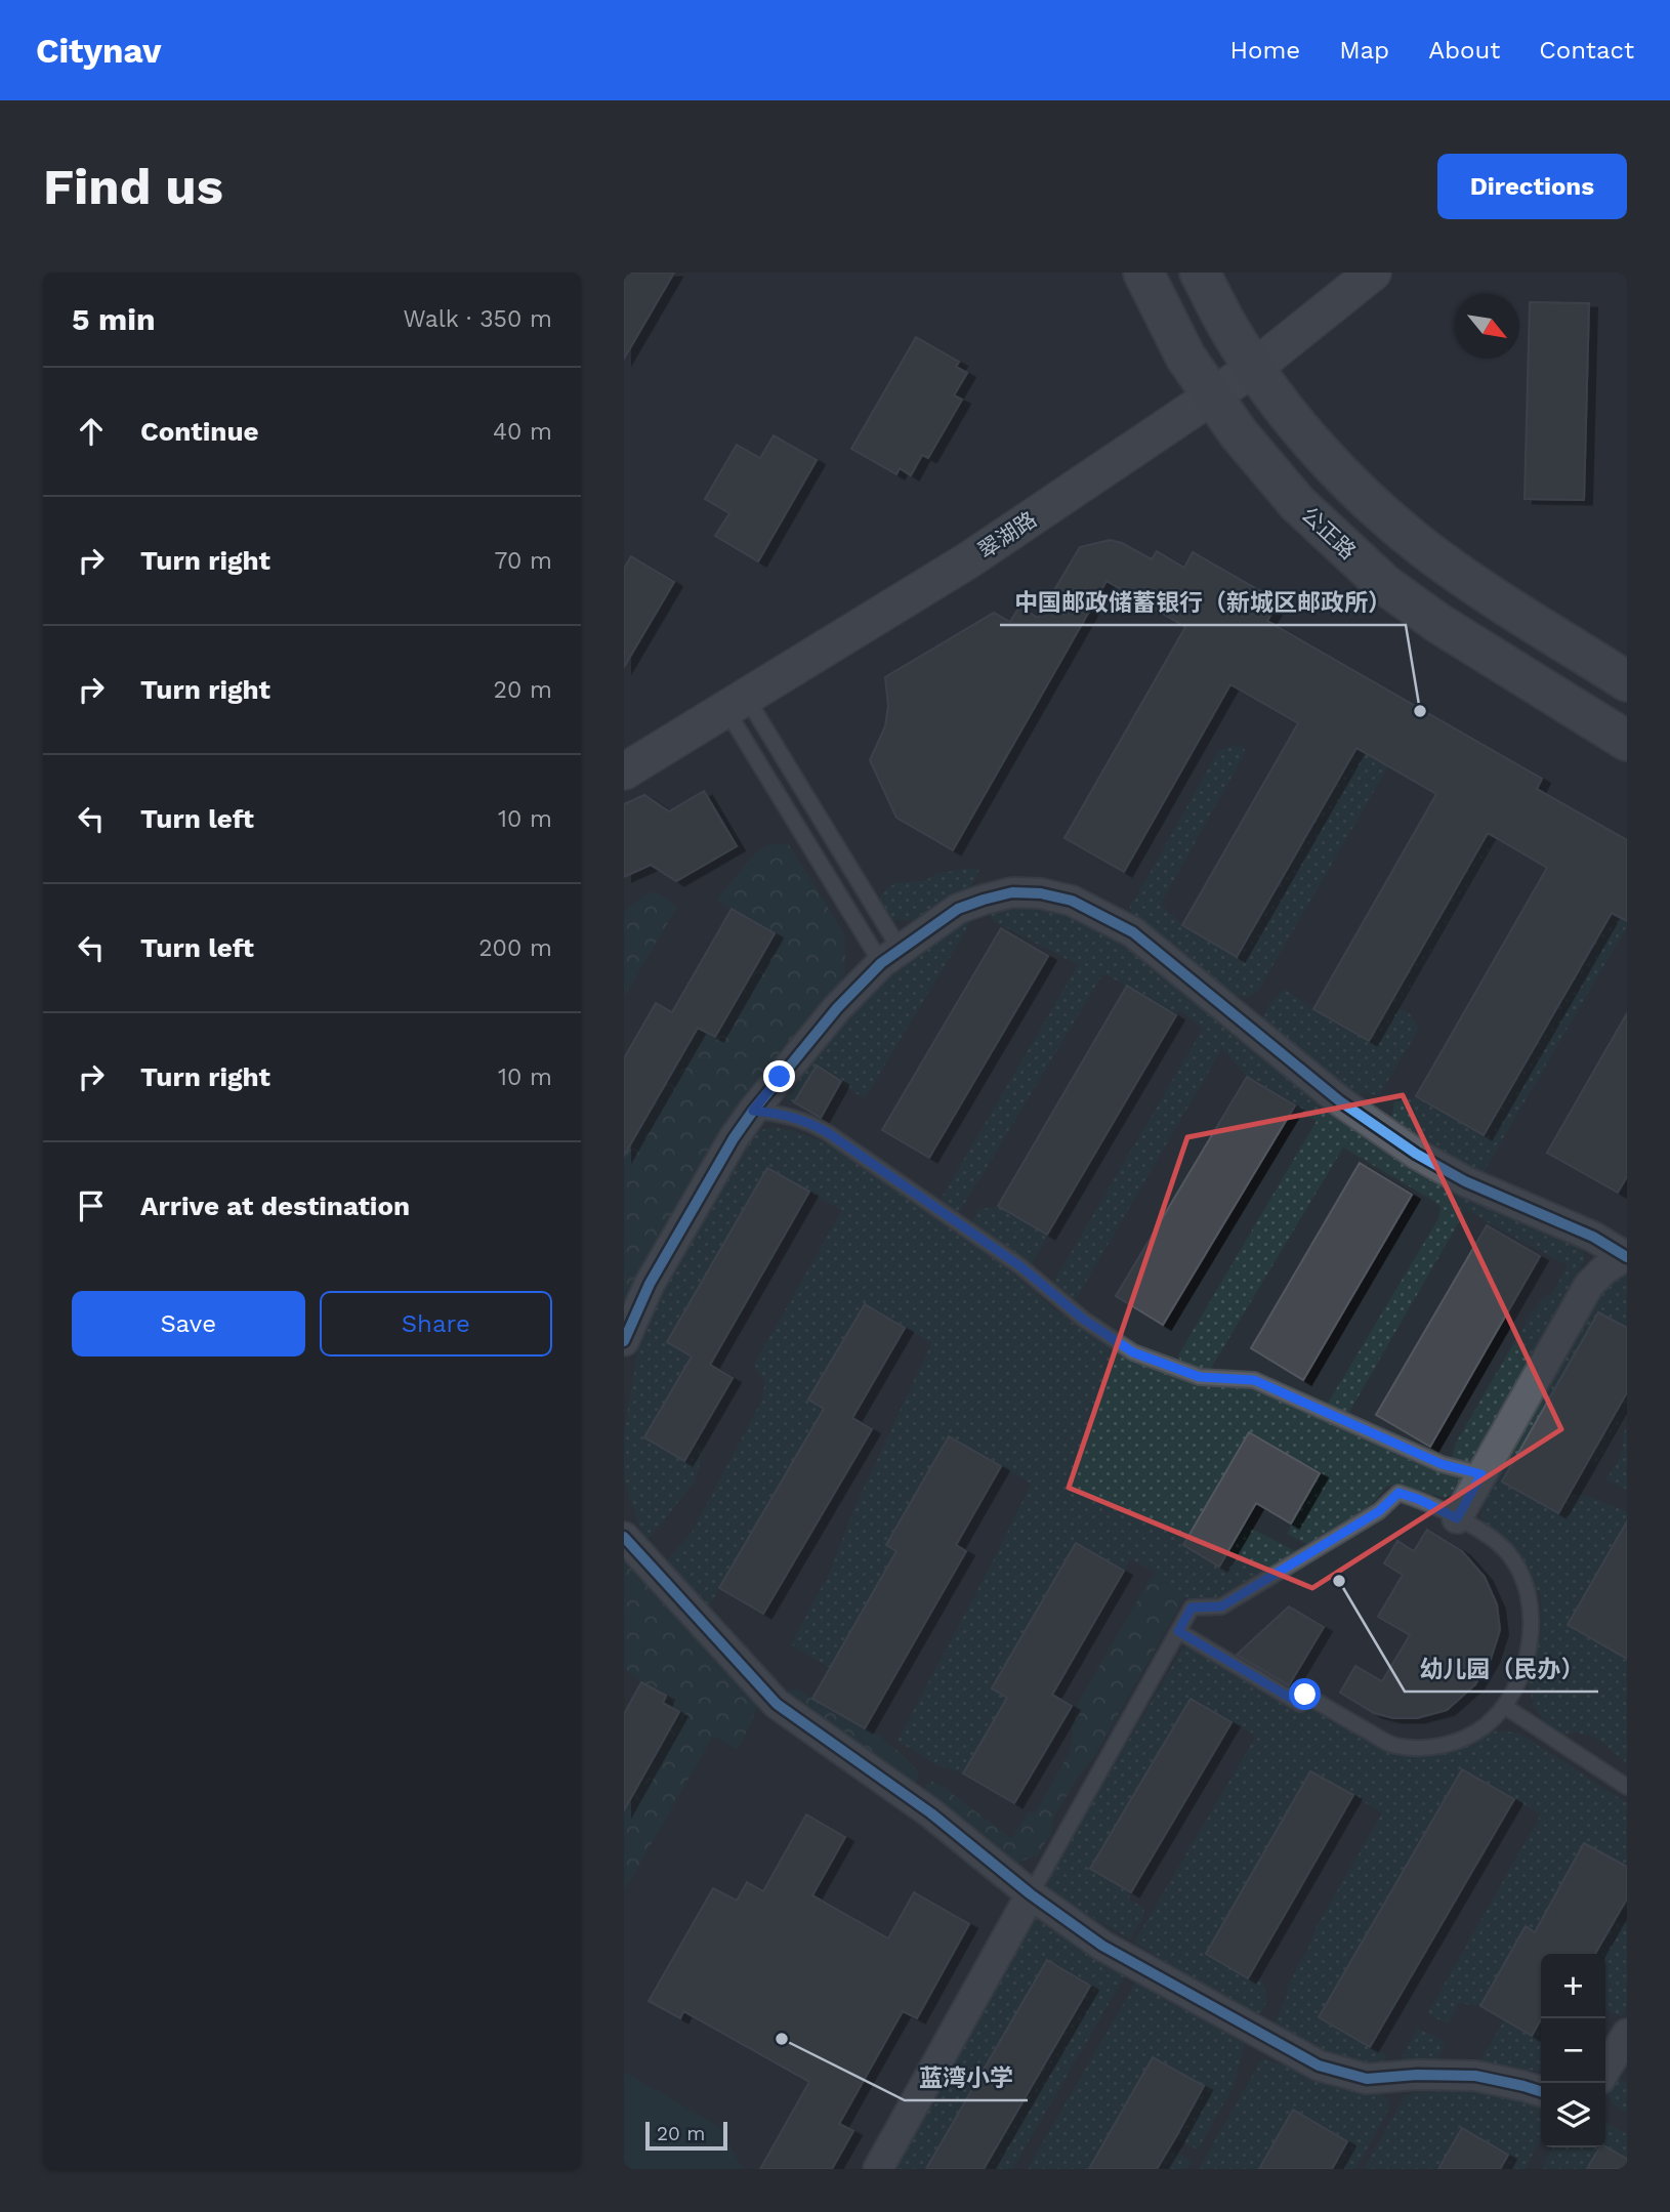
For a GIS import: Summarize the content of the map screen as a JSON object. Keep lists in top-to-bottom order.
{
  "streets": {
    "main road": ["公正路"],
    "street": ["翠湖路"]
  },
  "crossings": [
    ["公正路", "翠湖路"]
  ],
  "places": ["中国邮政储蓄银行（新城区邮政所）", "幼儿园（民办）", "蓝湾小学"],
  "scale_bar": "20 m",
  "north": "bottom right",
  "page": {
    "header": "Citynav",
    "nav": [
      "Home",
      "Map",
      "About",
      "Contact"
    ],
    "buttons": [
      "Directions",
      ["Save", "Share"]
    ],
    "title": "Find us",
    "heading": ["5 min", "Walk · 350 m"],
    "list": [
      ["Continue", "40 m"],
      ["Turn right", "70 m"],
      ["Turn right", "20 m"],
      ["Turn left", "10 m"],
      ["Turn left", "200 m"],
      ["Turn right", "10 m"],
      "Arrive at destination"
    ],
    "map_buttons": ["+", "−"],
    "scale": "20 m"
  }
}
